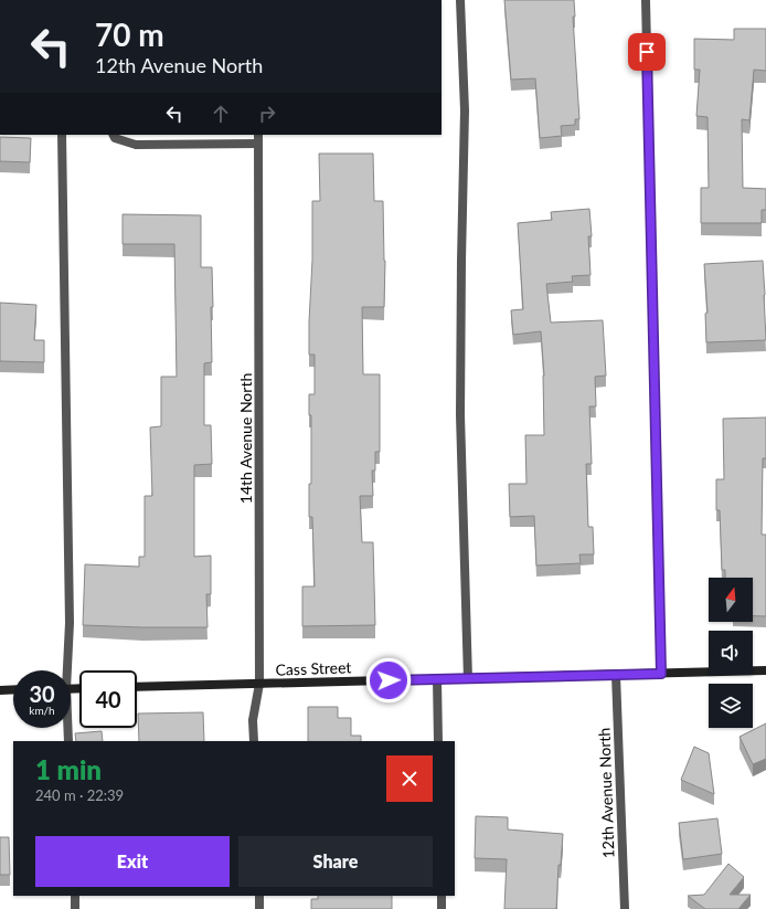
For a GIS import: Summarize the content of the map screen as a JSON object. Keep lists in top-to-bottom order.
{
  "streets": {
    "street": ["14th Avenue North", "Cass Street", "12th Avenue North"]
  },
  "crossings": [
    ["14th Avenue North", "Cass Street"],
    ["Cass Street", "12th Avenue North"]
  ],
  "north": "top",
  "page": {
    "turn": ["70 m", "12th Avenue North"],
    "speed": "30 km/h",
    "limit": "40",
    "heading": ["1 min", "240 m · 22:39"],
    "buttons": ["Exit", "Share"]
  }
}
